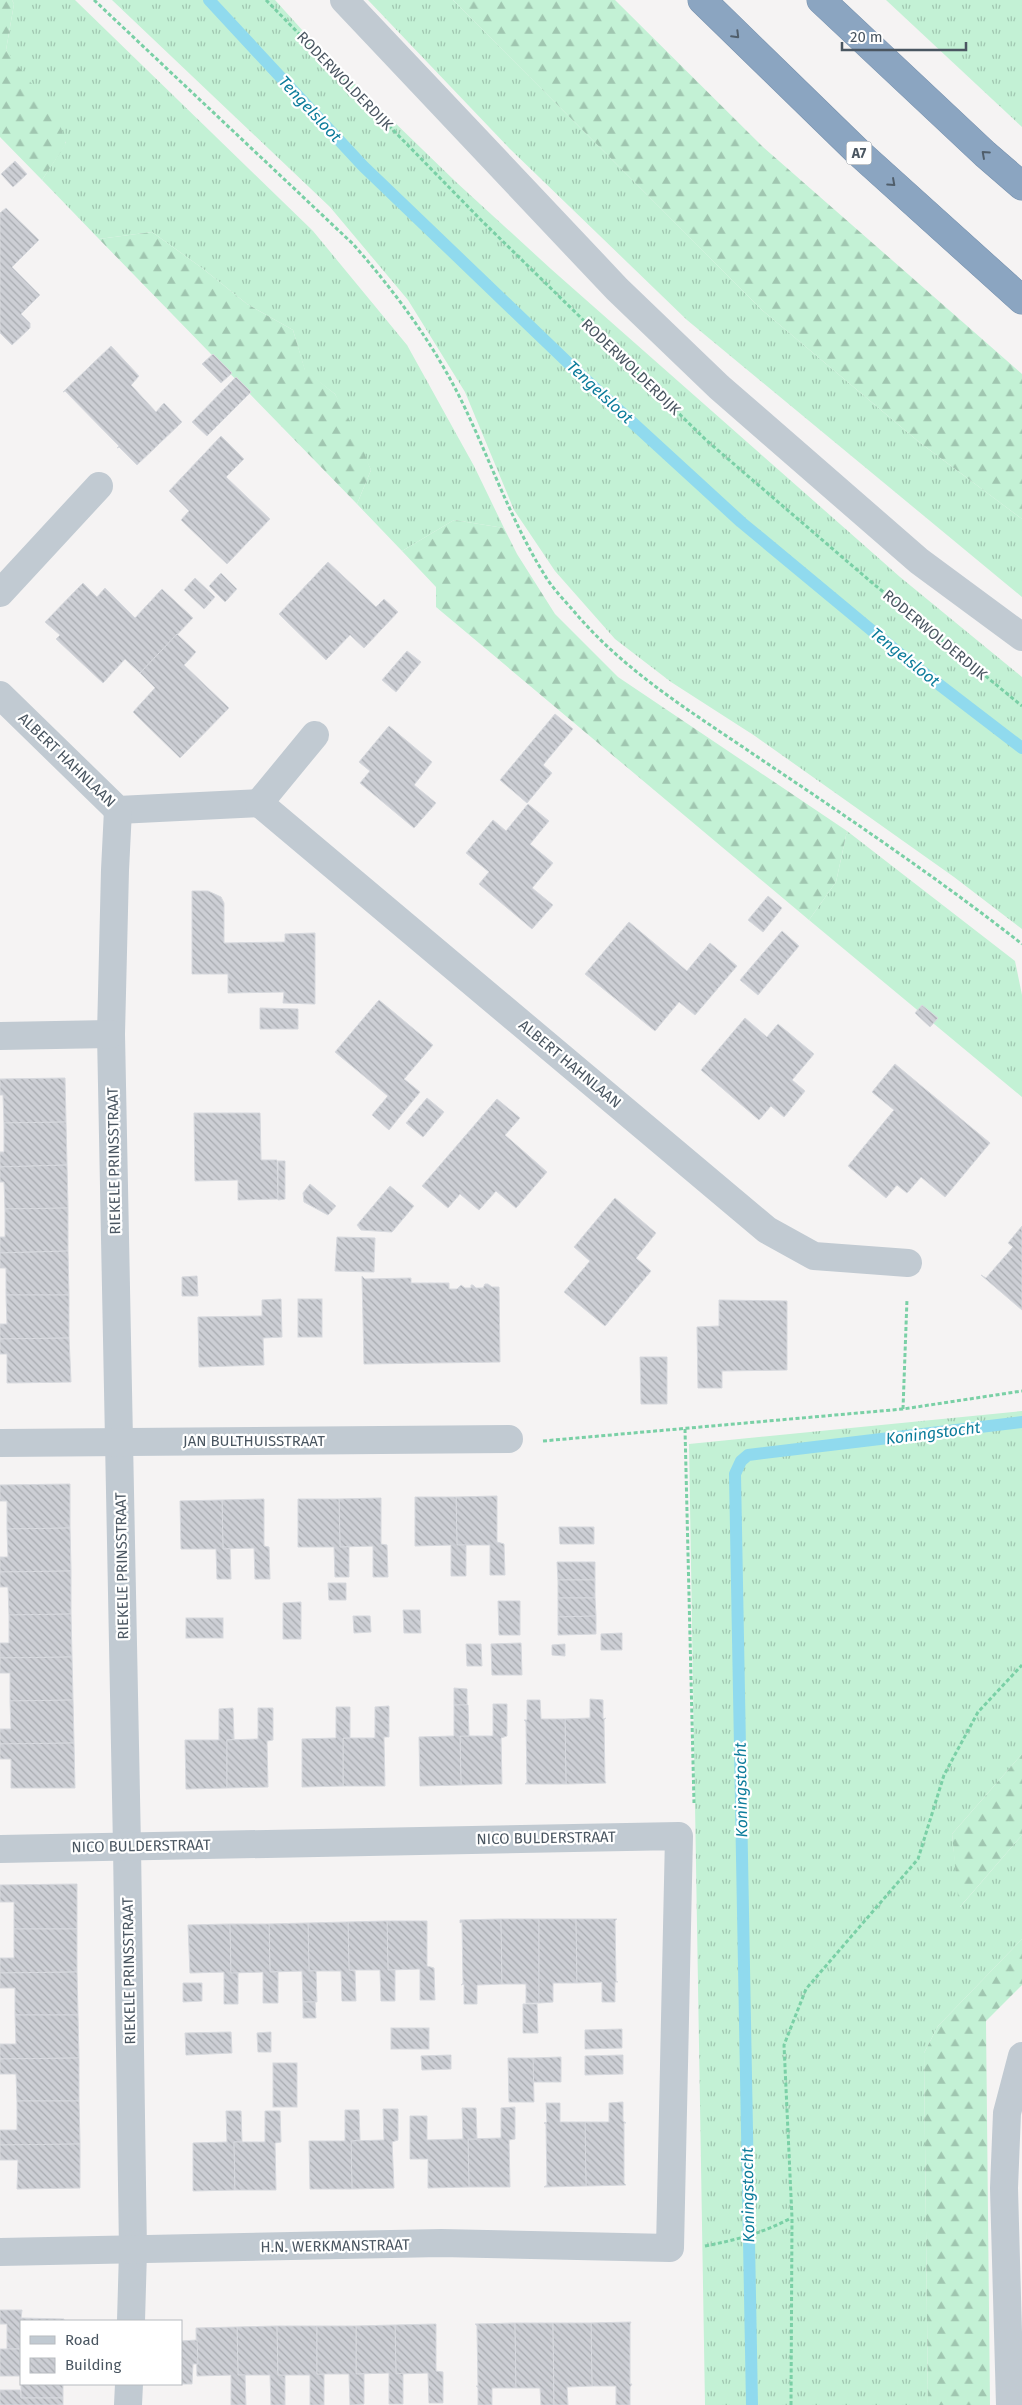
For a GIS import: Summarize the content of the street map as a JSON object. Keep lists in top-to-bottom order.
{
  "streets": {
    "highway": ["A7"],
    "street": [
      "ALBERT HAHNLAAN",
      "RIEKELE PRINSSTRAAT",
      "JAN BULTHUISSTRAAT",
      "NICO BULDERSTRAAT",
      "H.N. WERKMANSTRAAT"
    ],
    "path": ["RODERWOLDERDIJK"]
  },
  "crossings": [
    ["ALBERT HAHNLAAN", "RIEKELE PRINSSTRAAT"],
    ["RIEKELE PRINSSTRAAT", "JAN BULTHUISSTRAAT"],
    ["RIEKELE PRINSSTRAAT", "NICO BULDERSTRAAT"],
    ["RIEKELE PRINSSTRAAT", "H.N. WERKMANSTRAAT"],
    ["NICO BULDERSTRAAT", "H.N. WERKMANSTRAAT"]
  ],
  "water": ["Tengelsloot", "Koningstocht"],
  "legend": ["Road", "Building"],
  "scale_bar": "20 m"
}
